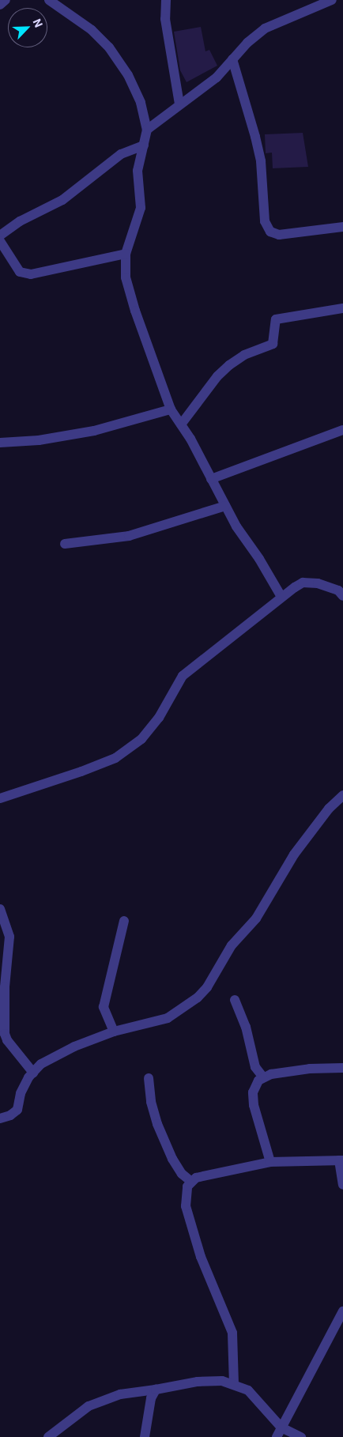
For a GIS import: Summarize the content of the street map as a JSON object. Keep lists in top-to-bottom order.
{
  "north": "top right"
}
